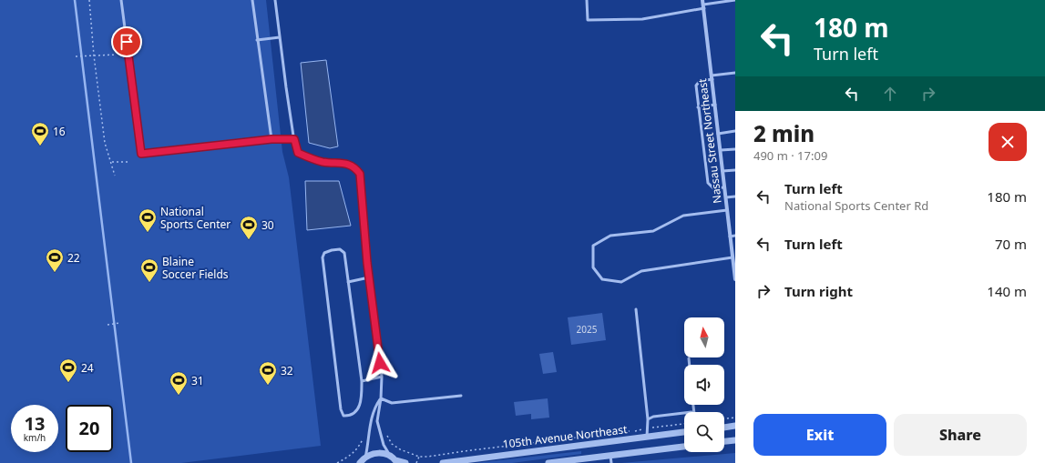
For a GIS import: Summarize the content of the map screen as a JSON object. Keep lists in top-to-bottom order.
{
  "streets": {
    "street": ["Nassau Street Northeast", "105th Avenue Northeast"]
  },
  "places": {
    "sports": [
      "16",
      "National Sports Center",
      "30",
      "22",
      "Blaine Soccer Fields",
      "24",
      "32",
      "31"
    ]
  },
  "house_numbers": ["2025"],
  "north": "top",
  "page": {
    "turn": ["180 m", "Turn left"],
    "heading": ["2 min", "490 m · 17:09"],
    "list": [
      {
        "name": "Turn left",
        "note": "National Sports Center Rd",
        "value": "180 m"
      },
      {
        "name": "Turn left",
        "value": "70 m"
      },
      {
        "name": "Turn right",
        "value": "140 m"
      }
    ],
    "speed": "13 km/h",
    "limit": "20",
    "buttons": ["Exit", "Share"]
  }
}
